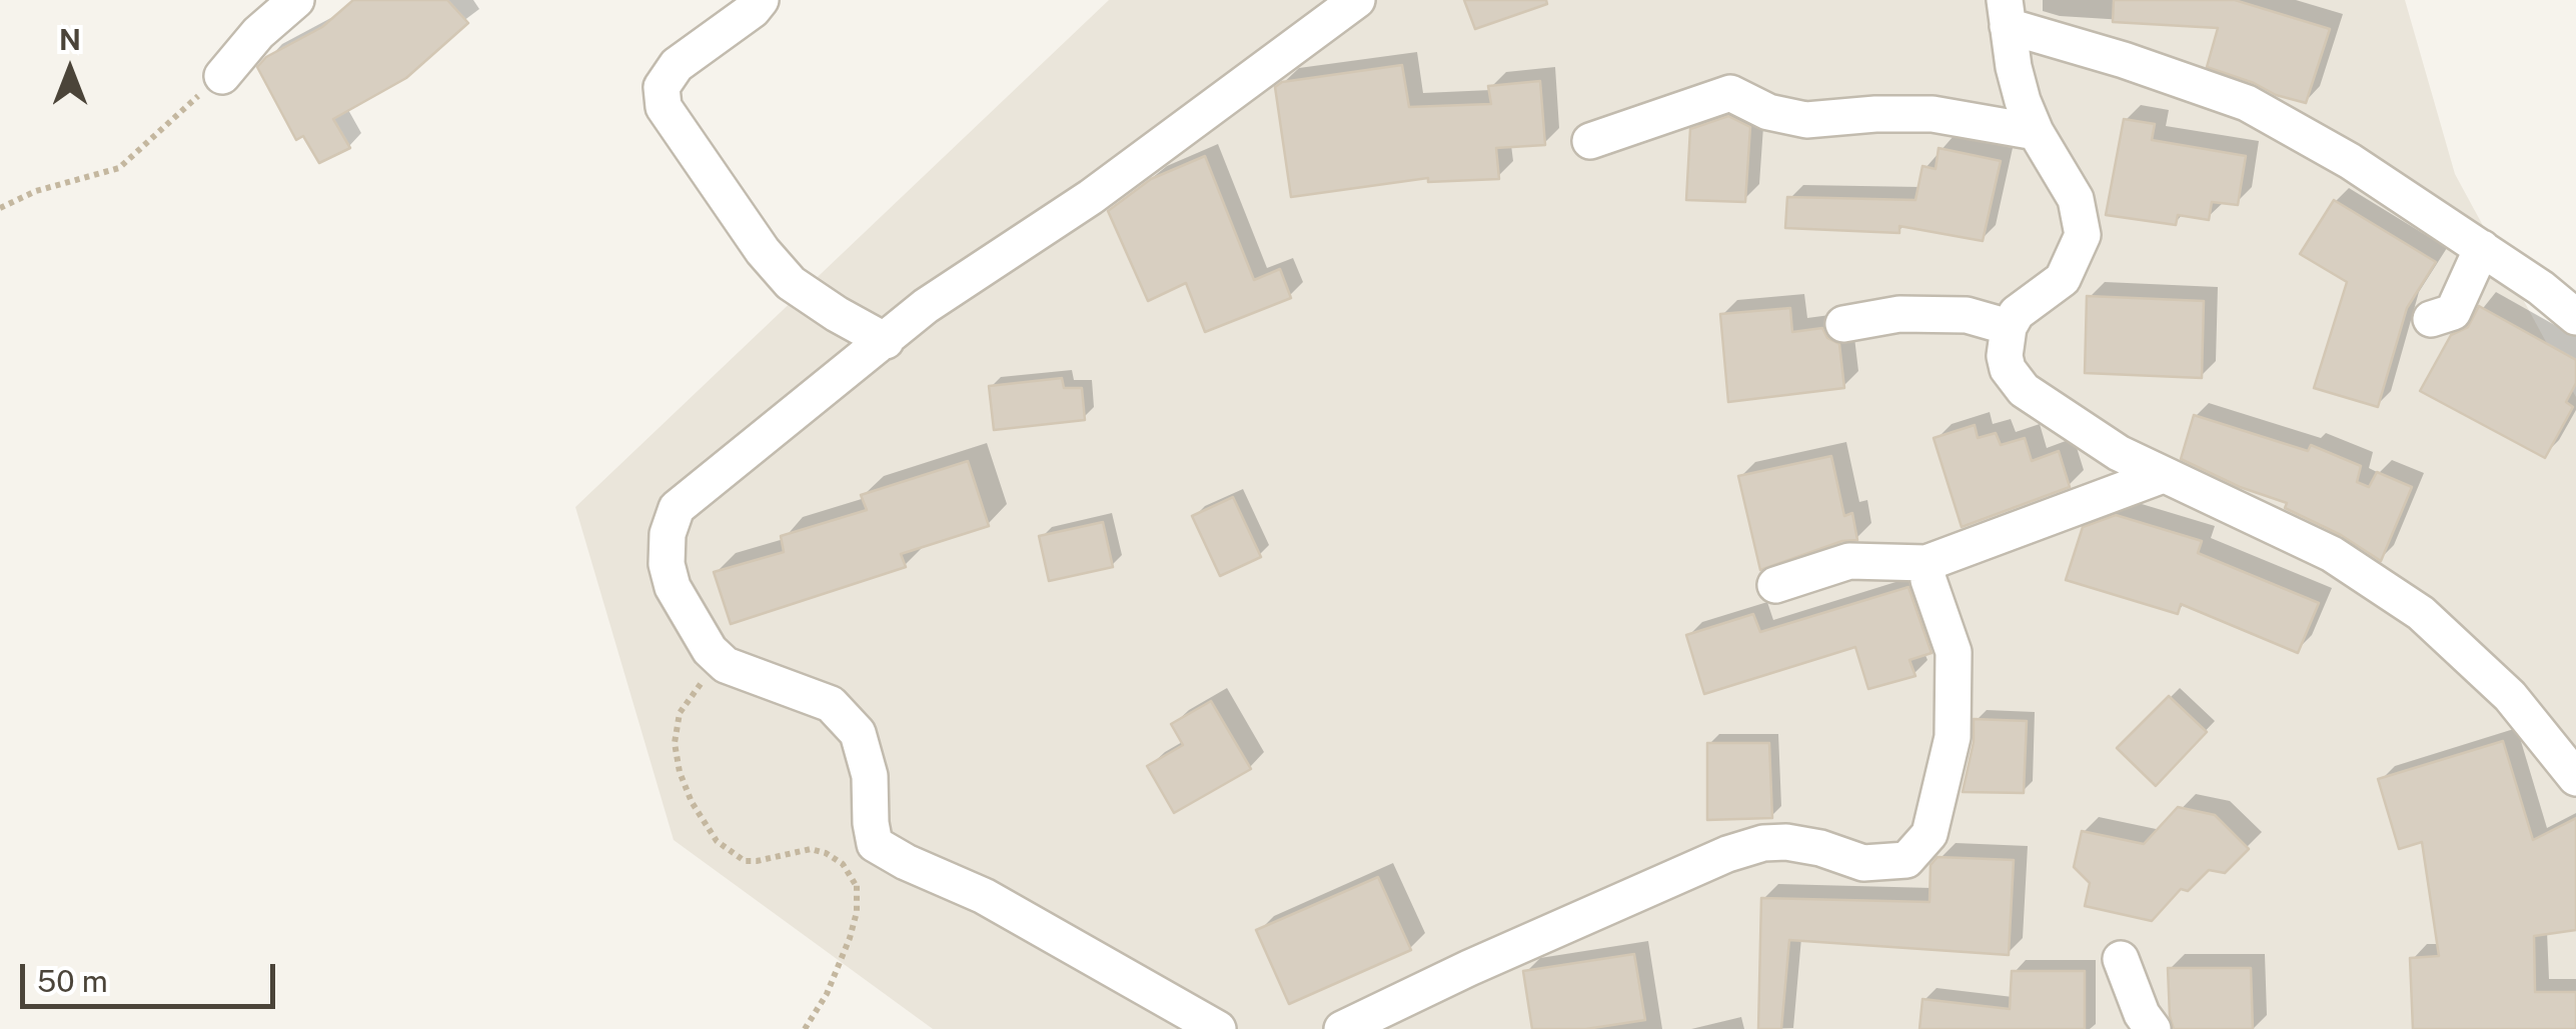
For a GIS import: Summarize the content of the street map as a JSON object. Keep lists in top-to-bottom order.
{
  "scale_bar": "50 m",
  "north": "top"
}
